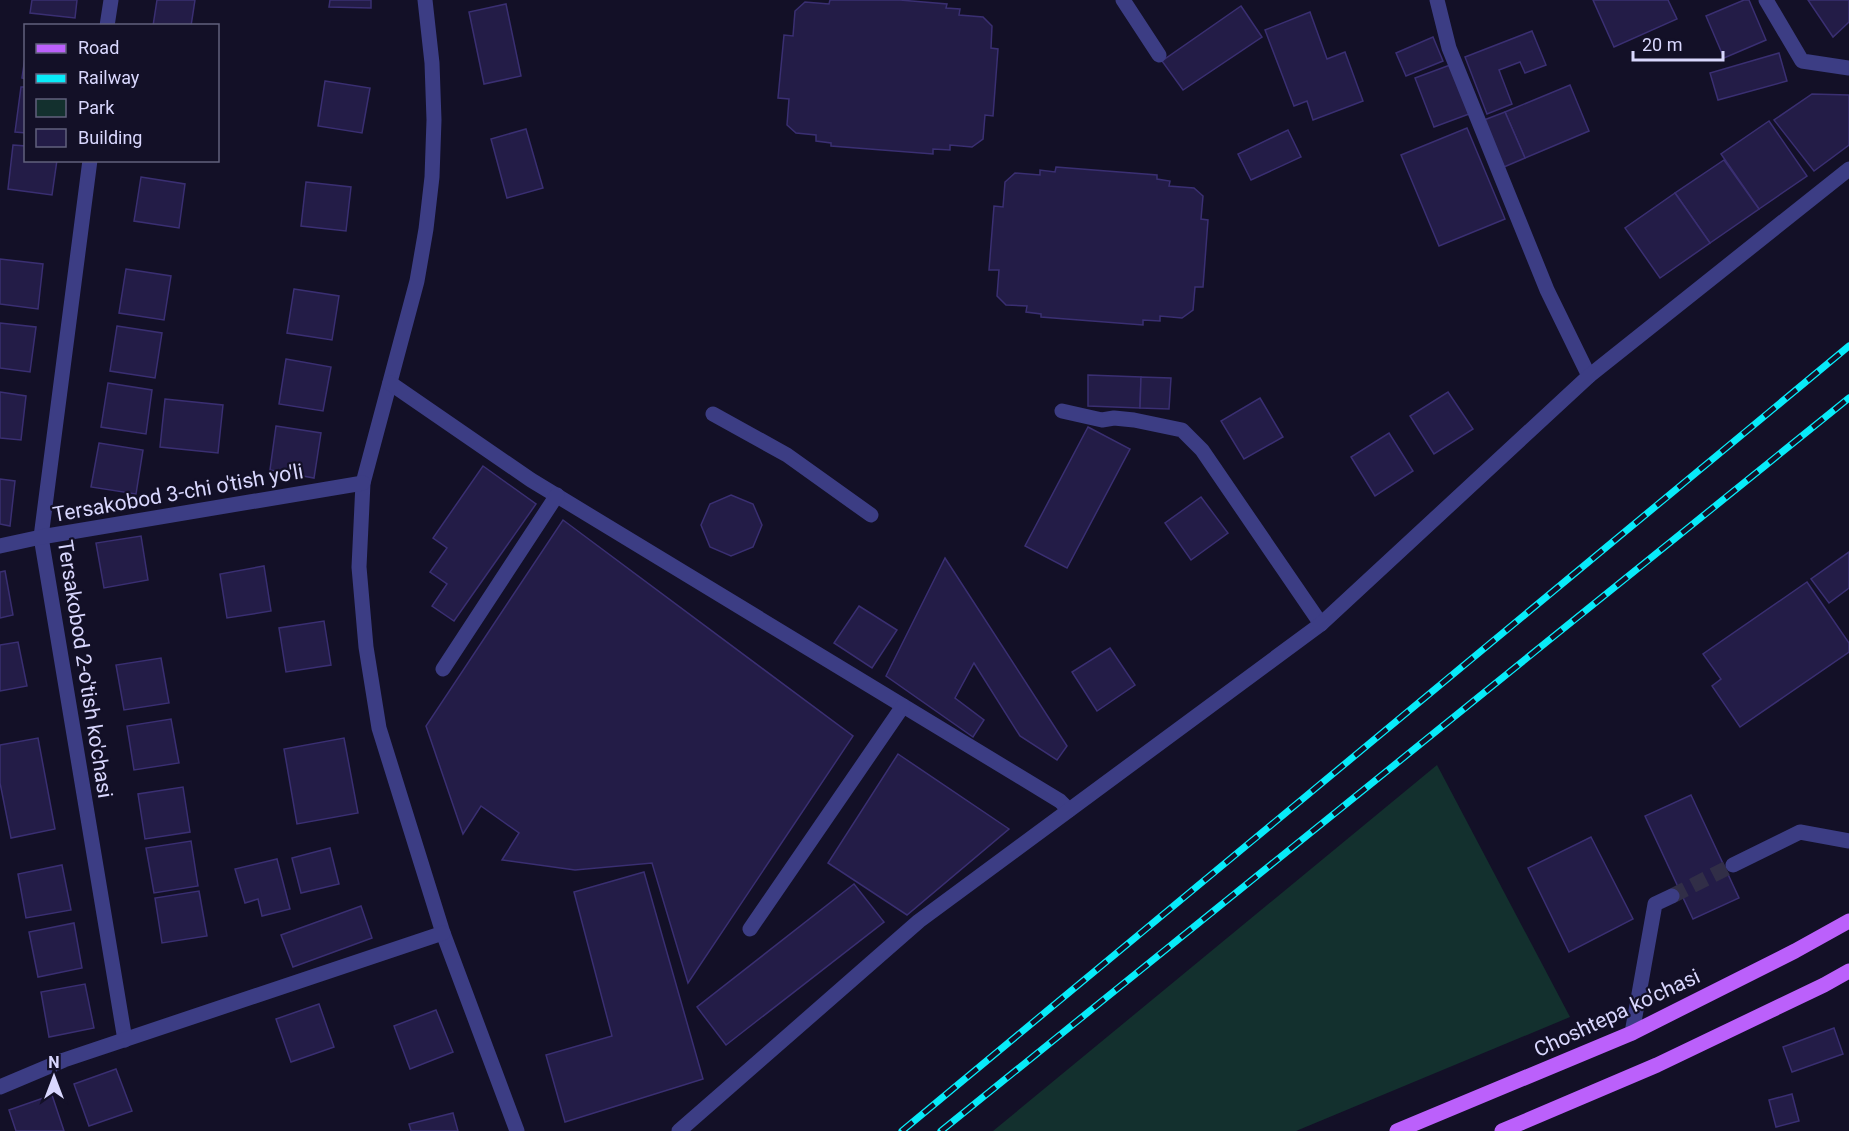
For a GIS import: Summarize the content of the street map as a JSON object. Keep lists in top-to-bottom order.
{
  "streets": {
    "main road": ["Choshtepa ko'chasi"],
    "street": ["Tersakobod 3-chi o'tish yo'li", "Tersakobod 2-o'tish ko'chasi"]
  },
  "crossings": [
    ["Tersakobod 3-chi o'tish yo'li", "Tersakobod 2-o'tish ko'chasi"]
  ],
  "legend": [
    "Road",
    "Railway",
    "Park",
    "Building"
  ],
  "scale_bar": "20 m",
  "north": "top"
}
